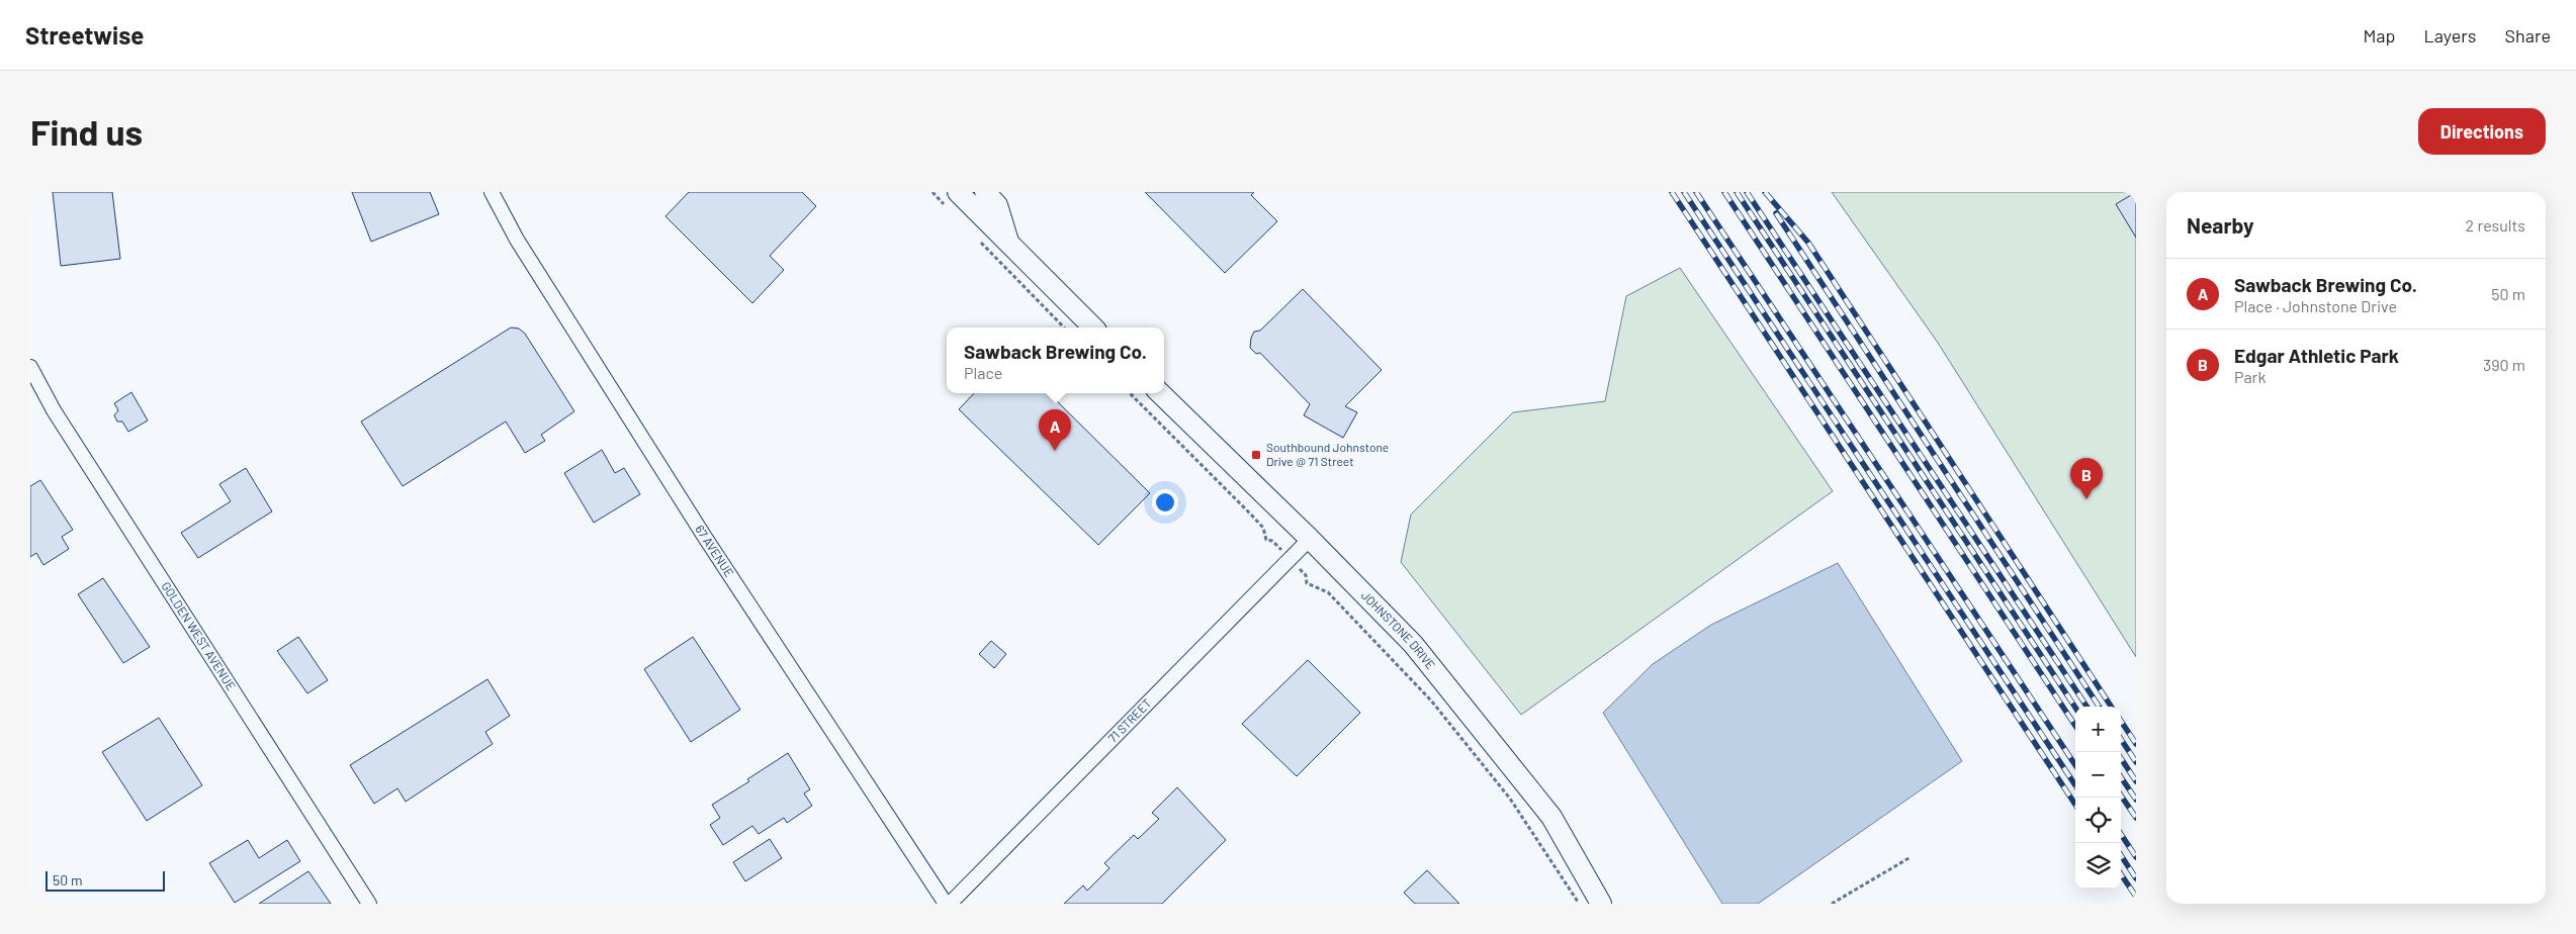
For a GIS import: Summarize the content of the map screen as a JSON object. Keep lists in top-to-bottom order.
{
  "streets": {
    "main road": ["JOHNSTONE DRIVE"],
    "street": ["67 AVENUE", "GOLDEN WEST AVENUE", "71 STREET"]
  },
  "crossings": [
    ["JOHNSTONE DRIVE", "71 STREET"]
  ],
  "places": {
    "transit": ["Southbound Johnstone Drive @ 71 Street"]
  },
  "scale_bar": "50 m",
  "page": {
    "header": "Streetwise",
    "nav": ["Map", "Layers", "Share"],
    "buttons": "Directions",
    "title": "Find us",
    "heading": ["Nearby", "2 results"],
    "list": [
      {
        "mark": "A",
        "name": "Sawback Brewing Co.",
        "note": "Place · Johnstone Drive",
        "value": "50 m"
      },
      {
        "mark": "B",
        "name": "Edgar Athletic Park",
        "note": "Park",
        "value": "390 m"
      }
    ],
    "popup": ["Sawback Brewing Co.", "Place"],
    "pins": ["A", "B"],
    "map_buttons": ["+", "−"],
    "scale": "50 m"
  }
}
